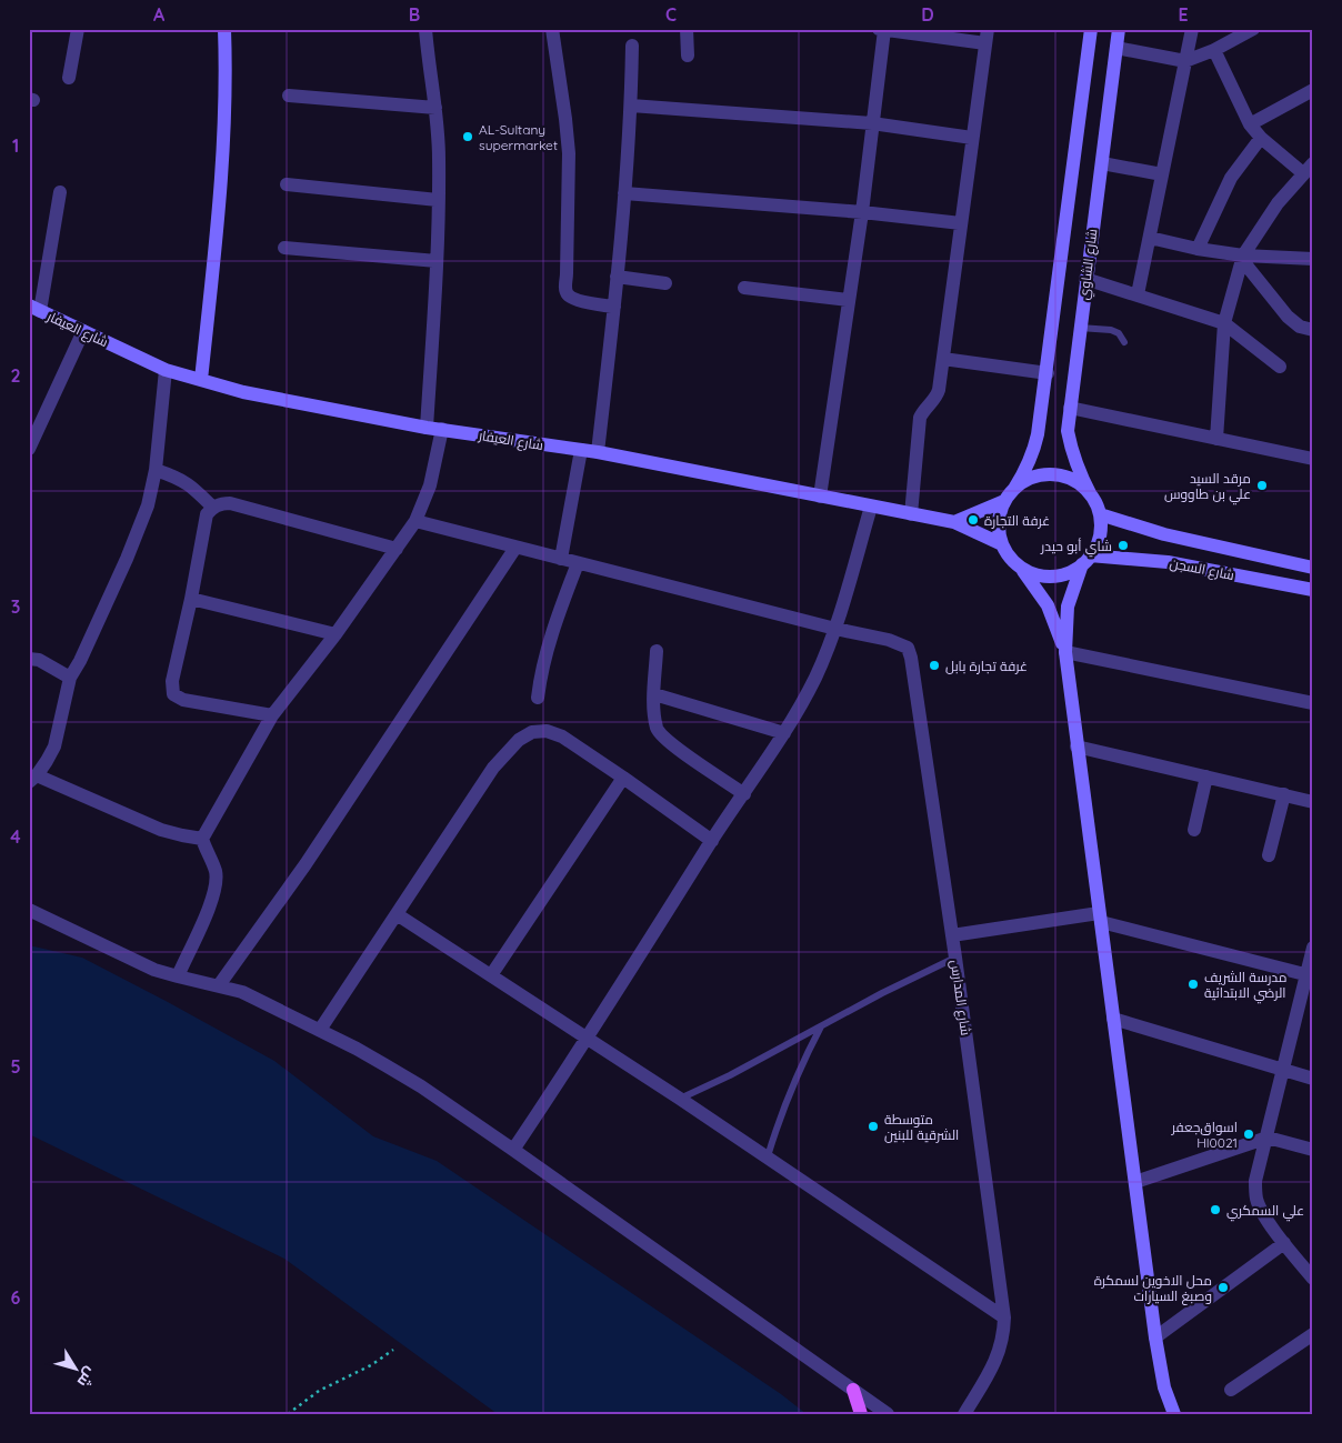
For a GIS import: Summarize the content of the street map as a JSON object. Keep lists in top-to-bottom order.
{
  "streets": {
    "street": [
      "شارع الشاوي",
      "شارع العيفار",
      "شارع السجن",
      "شارع المدارس"
    ]
  },
  "crossings": [
    ["شارع الشاوي", "شارع العيفار"],
    ["شارع الشاوي", "شارع السجن"],
    ["شارع العيفار", "شارع السجن"]
  ],
  "places": [
    "AL-Sultany supermarket",
    "مرقد السيد علي بن طاووس",
    "غرفة التجارة",
    "شاي أبو حيدر",
    "غرفة تجارة بابل",
    "مدرسة الشريف الرضي الابتدائية",
    "متوسطة الشرقية للبنين",
    "اسواق‌جعفر Hl0021",
    "علي السمكري",
    "محل الاخوين لسمكرة وصبغ السيارات"
  ],
  "north": "bottom right",
  "grid": {
    "columns": [
      "A",
      "B",
      "C",
      "D",
      "E"
    ],
    "rows": [
      "1",
      "2",
      "3",
      "4",
      "5",
      "6"
    ]
  }
}
